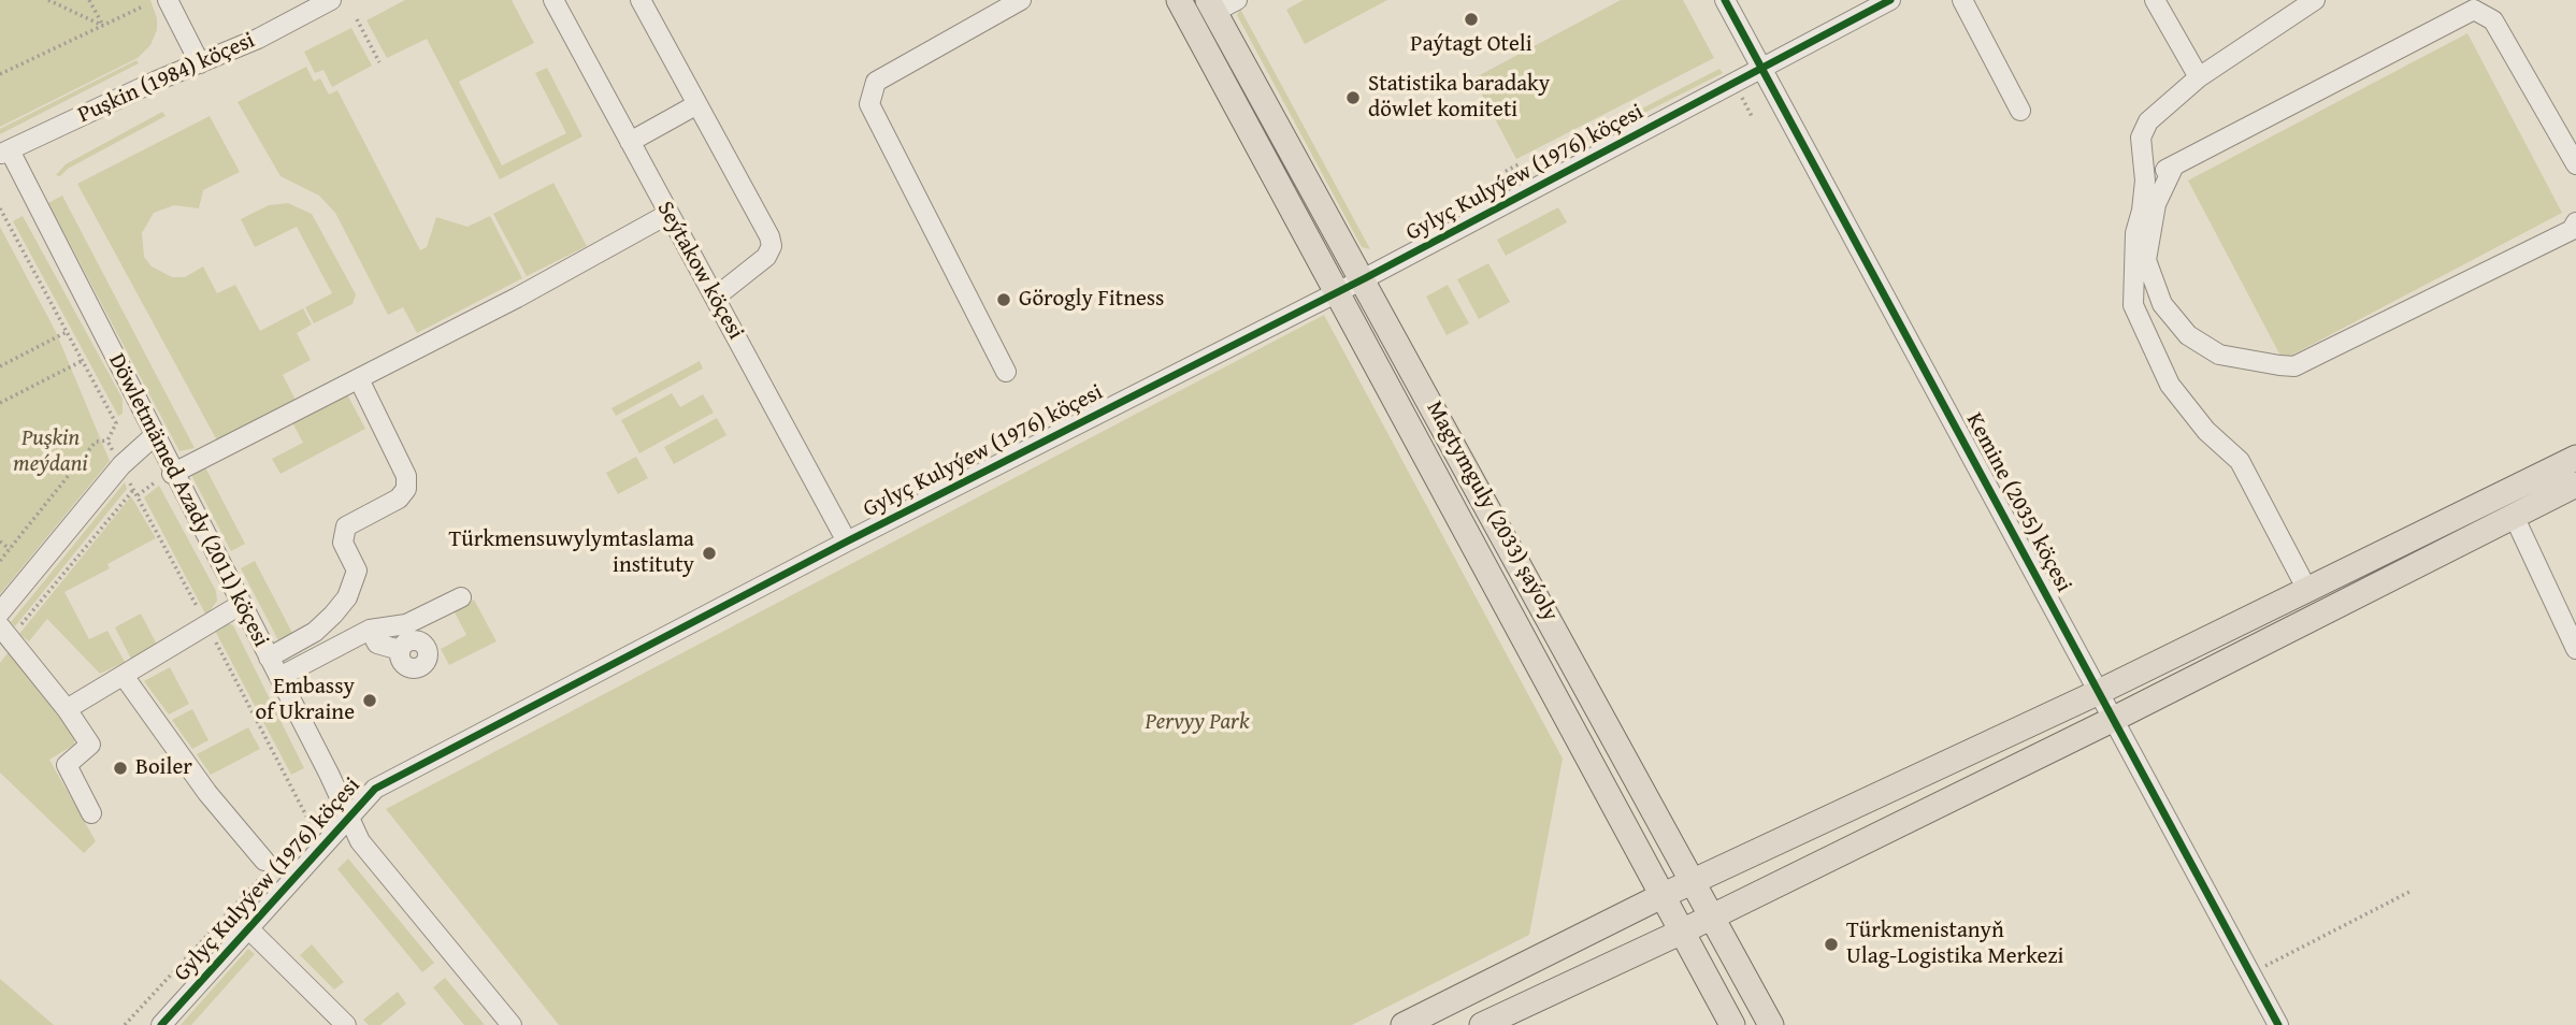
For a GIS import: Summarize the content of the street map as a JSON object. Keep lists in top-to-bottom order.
{
  "streets": {
    "main road": ["Magtymguly (2033) şaýoly"],
    "street": [
      "Puşkin (1984) köçesi",
      "Gylyç Kulyýew (1976) köçesi",
      "Seýtakow köçesi",
      "Döwletmämed Azady (2011) köçesi",
      "Kemine (2035) köçesi"
    ]
  },
  "crossings": [
    ["Puşkin (1984) köçesi", "Döwletmämed Azady (2011) köçesi"],
    ["Gylyç Kulyýew (1976) köçesi", "Seýtakow köçesi"],
    ["Gylyç Kulyýew (1976) köçesi", "Döwletmämed Azady (2011) köçesi"],
    ["Gylyç Kulyýew (1976) köçesi", "Kemine (2035) köçesi"],
    ["Gylyç Kulyýew (1976) köçesi", "Magtymguly (2033) şaýoly"]
  ],
  "parks": ["Puşkin meýdani", "Pervyy Park"],
  "places": [
    "Paýtagt Oteli",
    "Statistika baradaky döwlet komiteti",
    "Görogly Fitness",
    "Türkmensuwylymtaslama instituty",
    "Embassy of Ukraine",
    "Boiler",
    "Türkmenistanyň Ulag-Logistika Merkezi"
  ]
}
